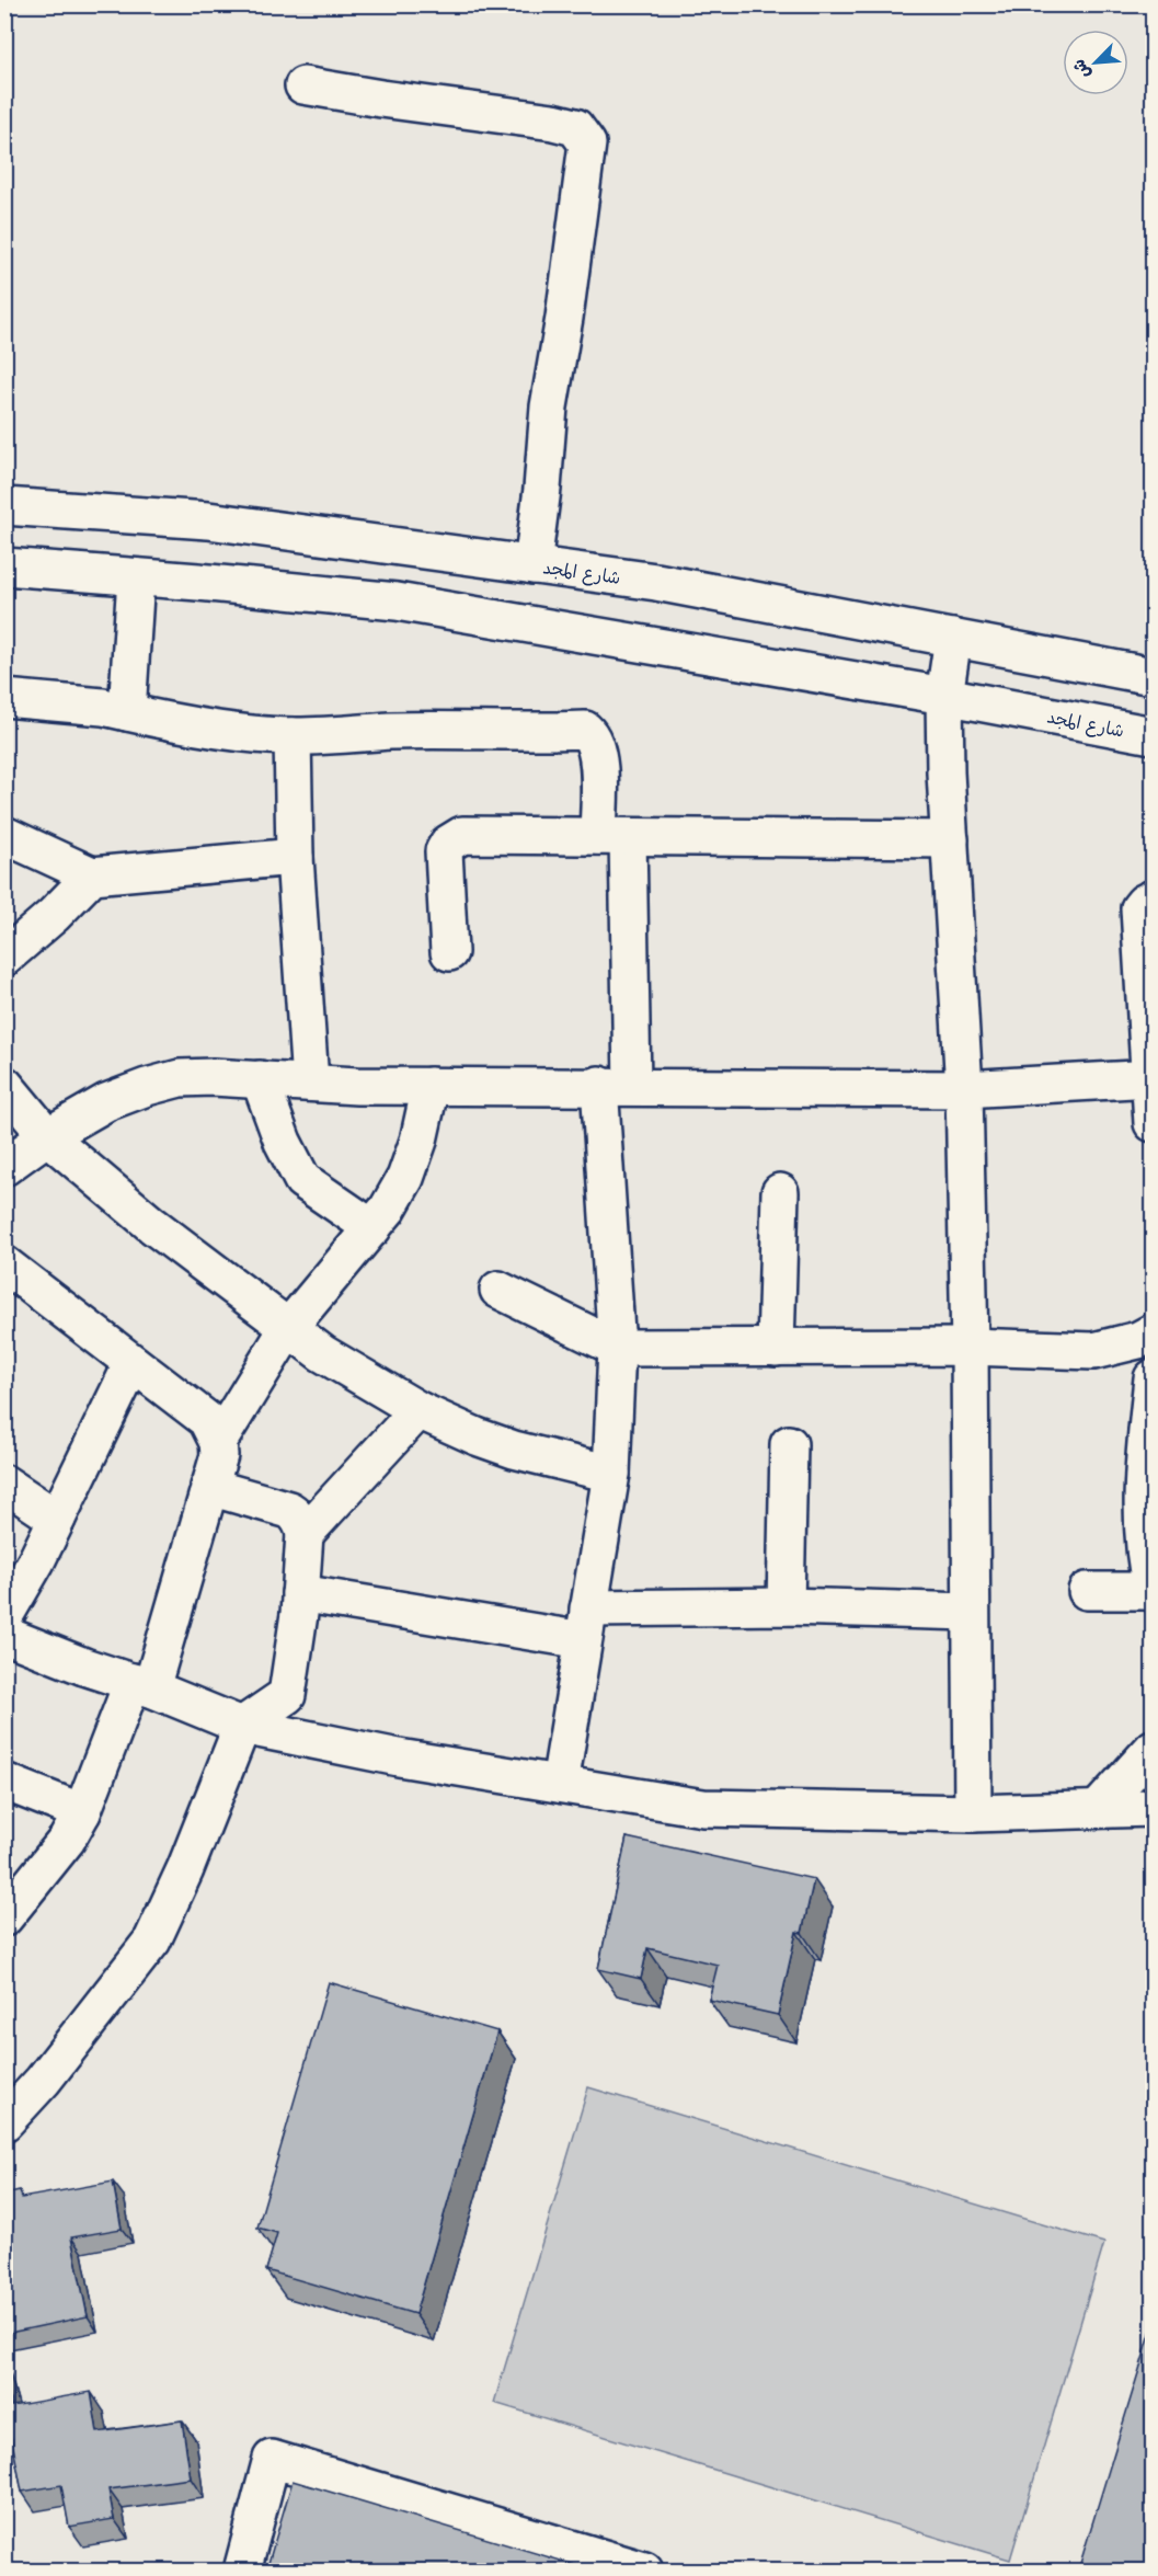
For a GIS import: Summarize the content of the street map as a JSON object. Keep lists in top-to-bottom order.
{
  "streets": {
    "street": ["شارع المجد"]
  },
  "north": "bottom left"
}
